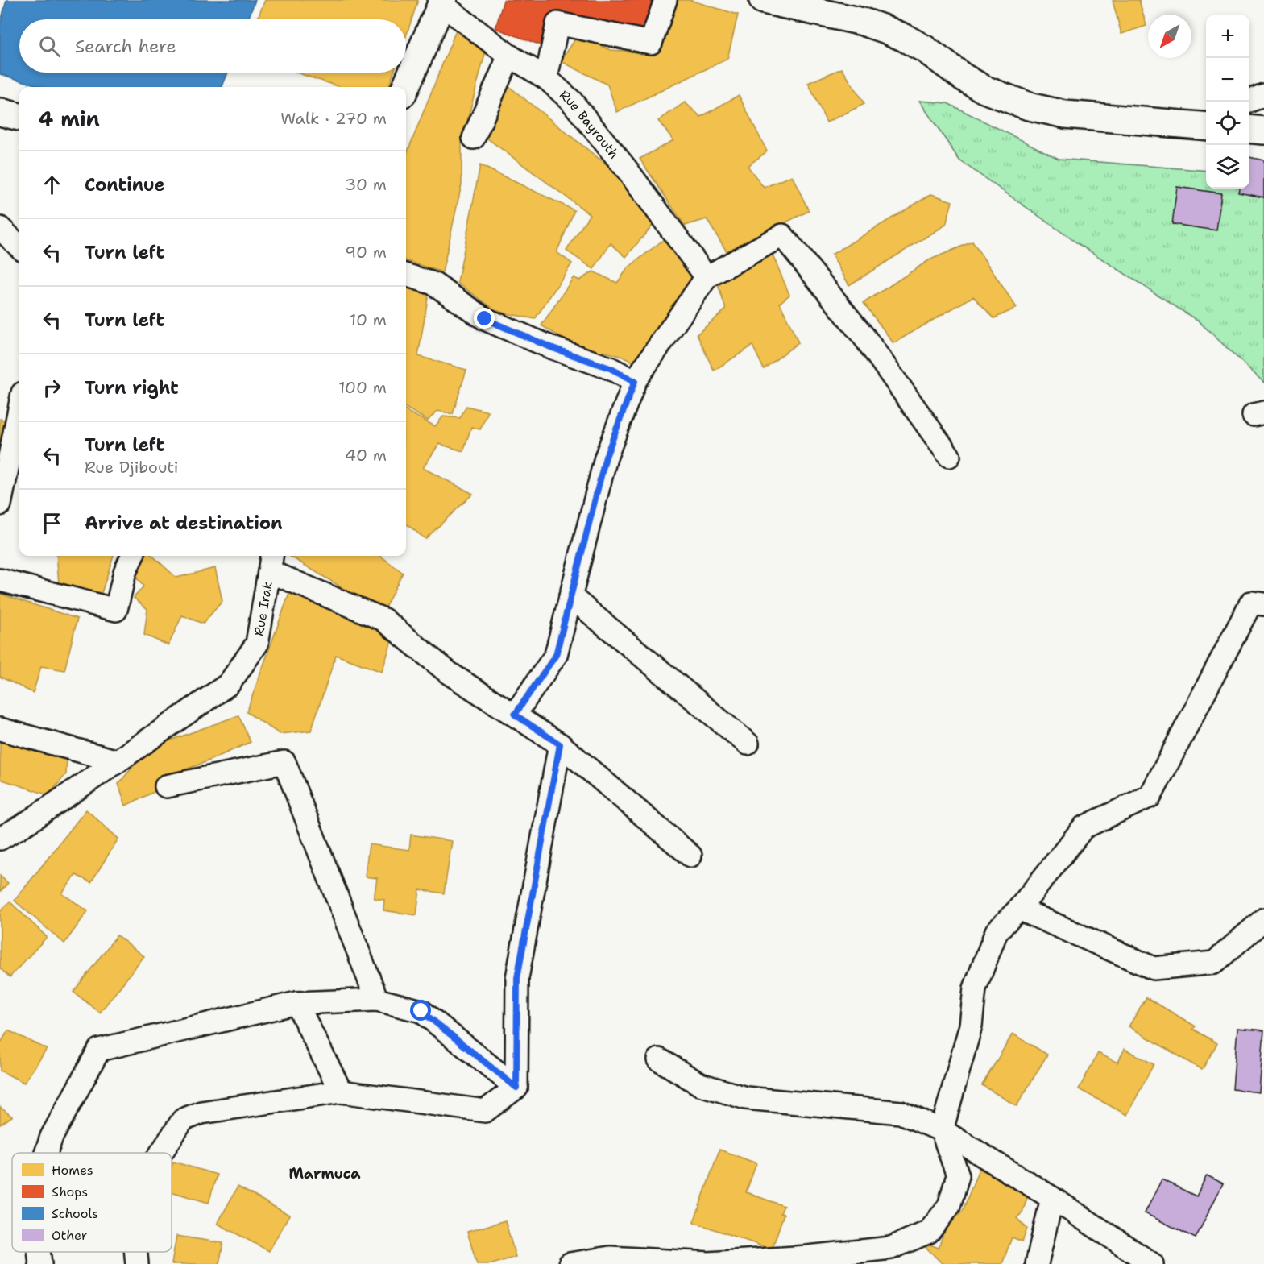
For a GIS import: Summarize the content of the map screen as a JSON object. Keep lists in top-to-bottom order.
{
  "streets": {
    "street": ["Rue Bayrouth", "Rue Irak"]
  },
  "districts": ["Marmuca"],
  "legend": [
    "Homes",
    "Shops",
    "Schools",
    "Other"
  ],
  "north": "bottom left",
  "page": {
    "map_buttons": ["+", "−"],
    "search": "Search here",
    "heading": ["4 min", "Walk · 270 m"],
    "list": [
      ["Continue", "30 m"],
      ["Turn left", "90 m"],
      ["Turn left", "10 m"],
      ["Turn right", "100 m"],
      ["Turn left", "Rue Djibouti", "40 m"],
      "Arrive at destination"
    ]
  }
}
